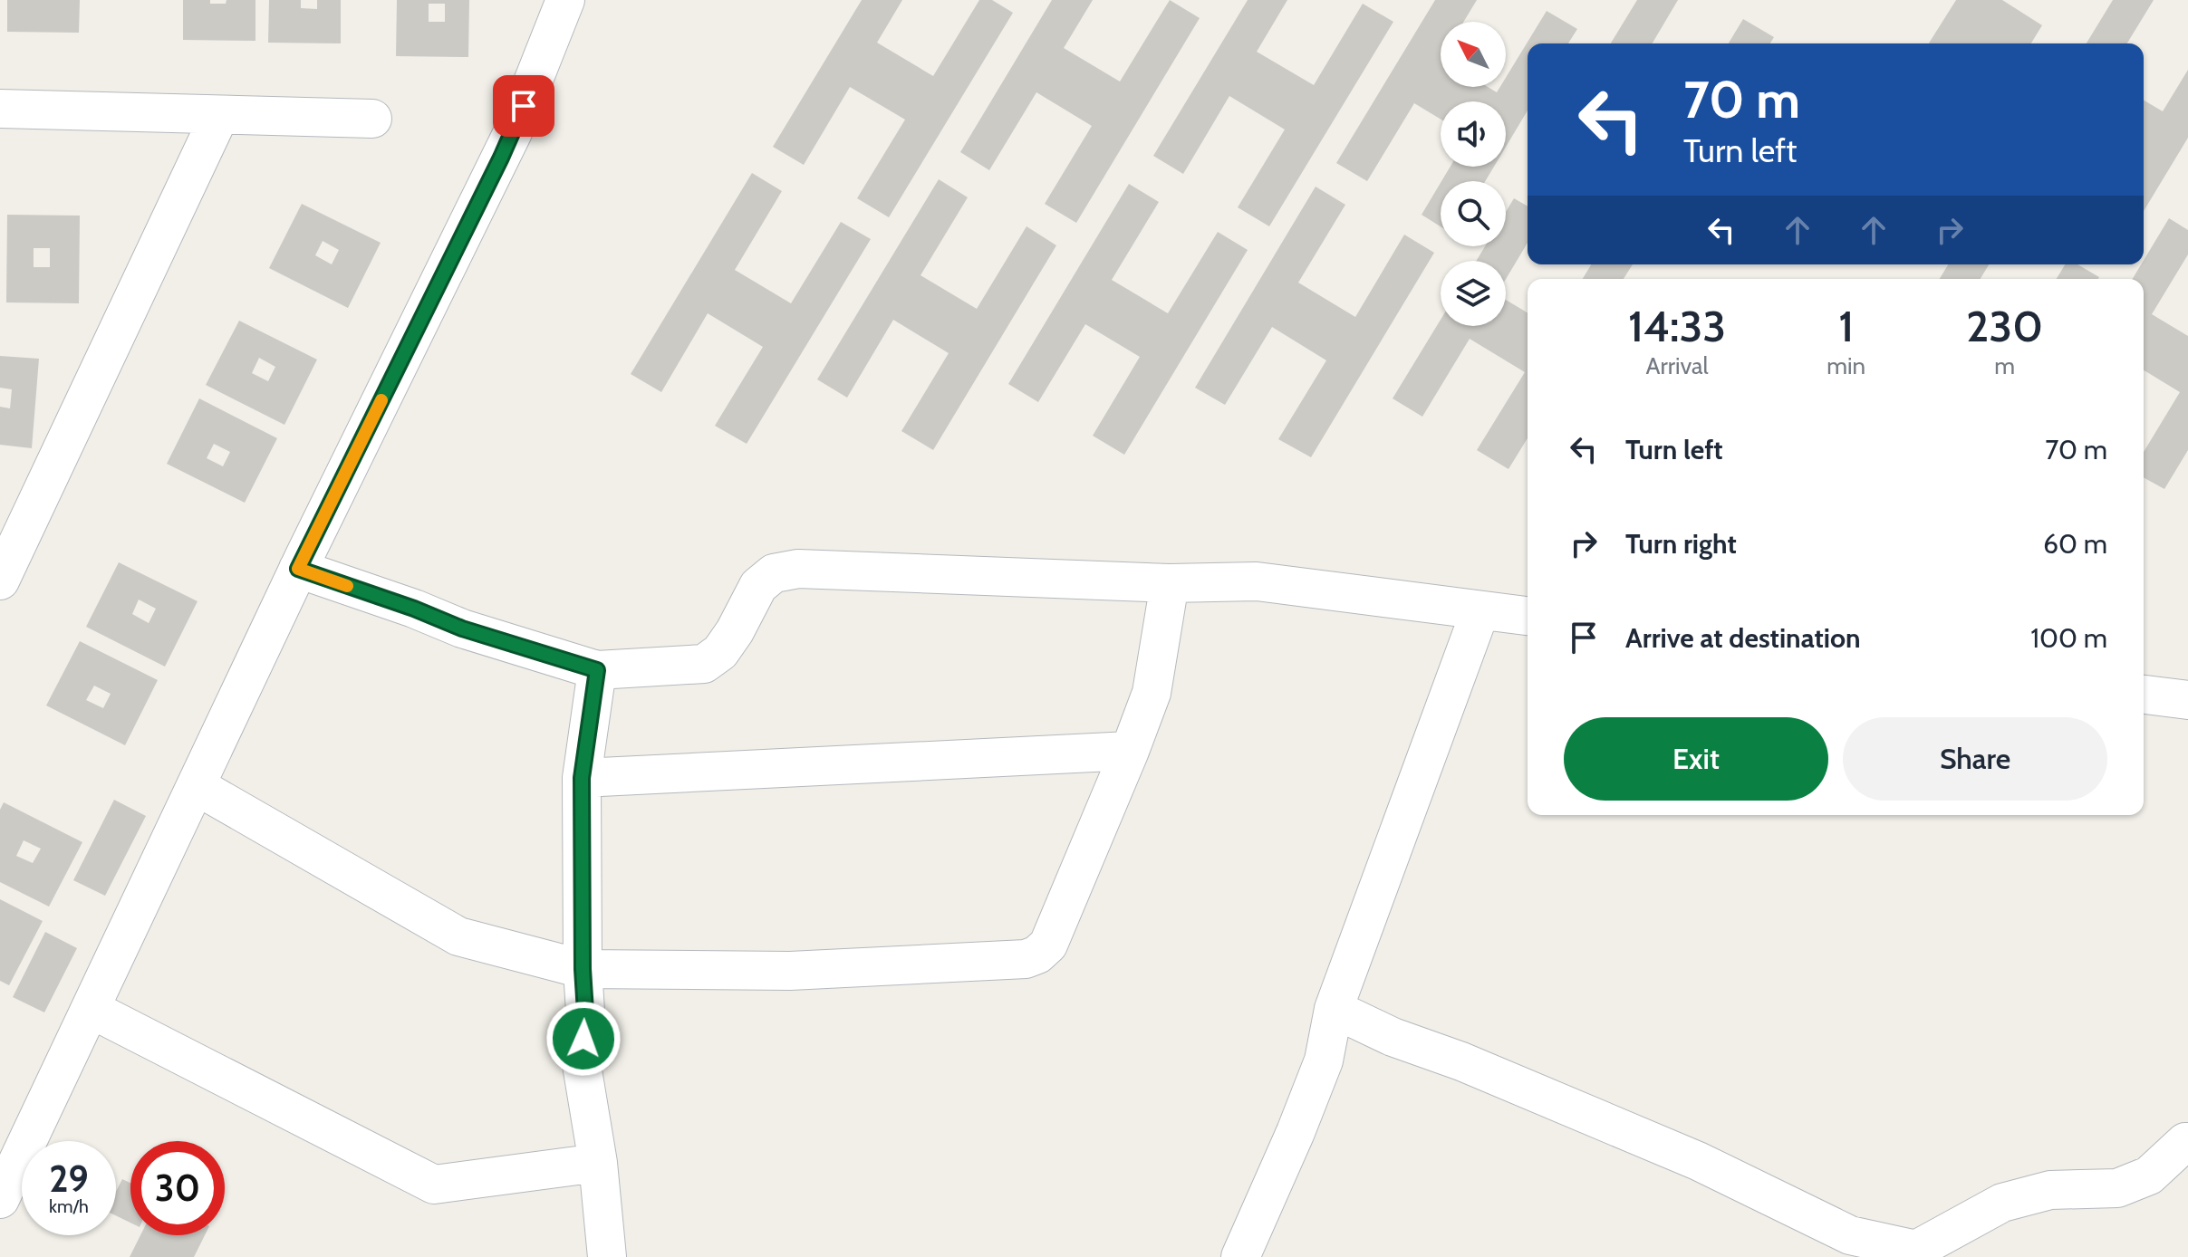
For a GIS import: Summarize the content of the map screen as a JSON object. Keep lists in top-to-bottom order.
{
  "north": "top left",
  "page": {
    "turn": ["70 m", "Turn left"],
    "eta": [
      "14:33",
      "Arrival",
      "1",
      "min",
      "230",
      "m"
    ],
    "list": [
      {
        "name": "Turn left",
        "value": "70 m"
      },
      {
        "name": "Turn right",
        "value": "60 m"
      },
      {
        "name": "Arrive at destination",
        "value": "100 m"
      }
    ],
    "buttons": ["Exit", "Share"],
    "speed": "29 km/h",
    "limit": "30"
  }
}
